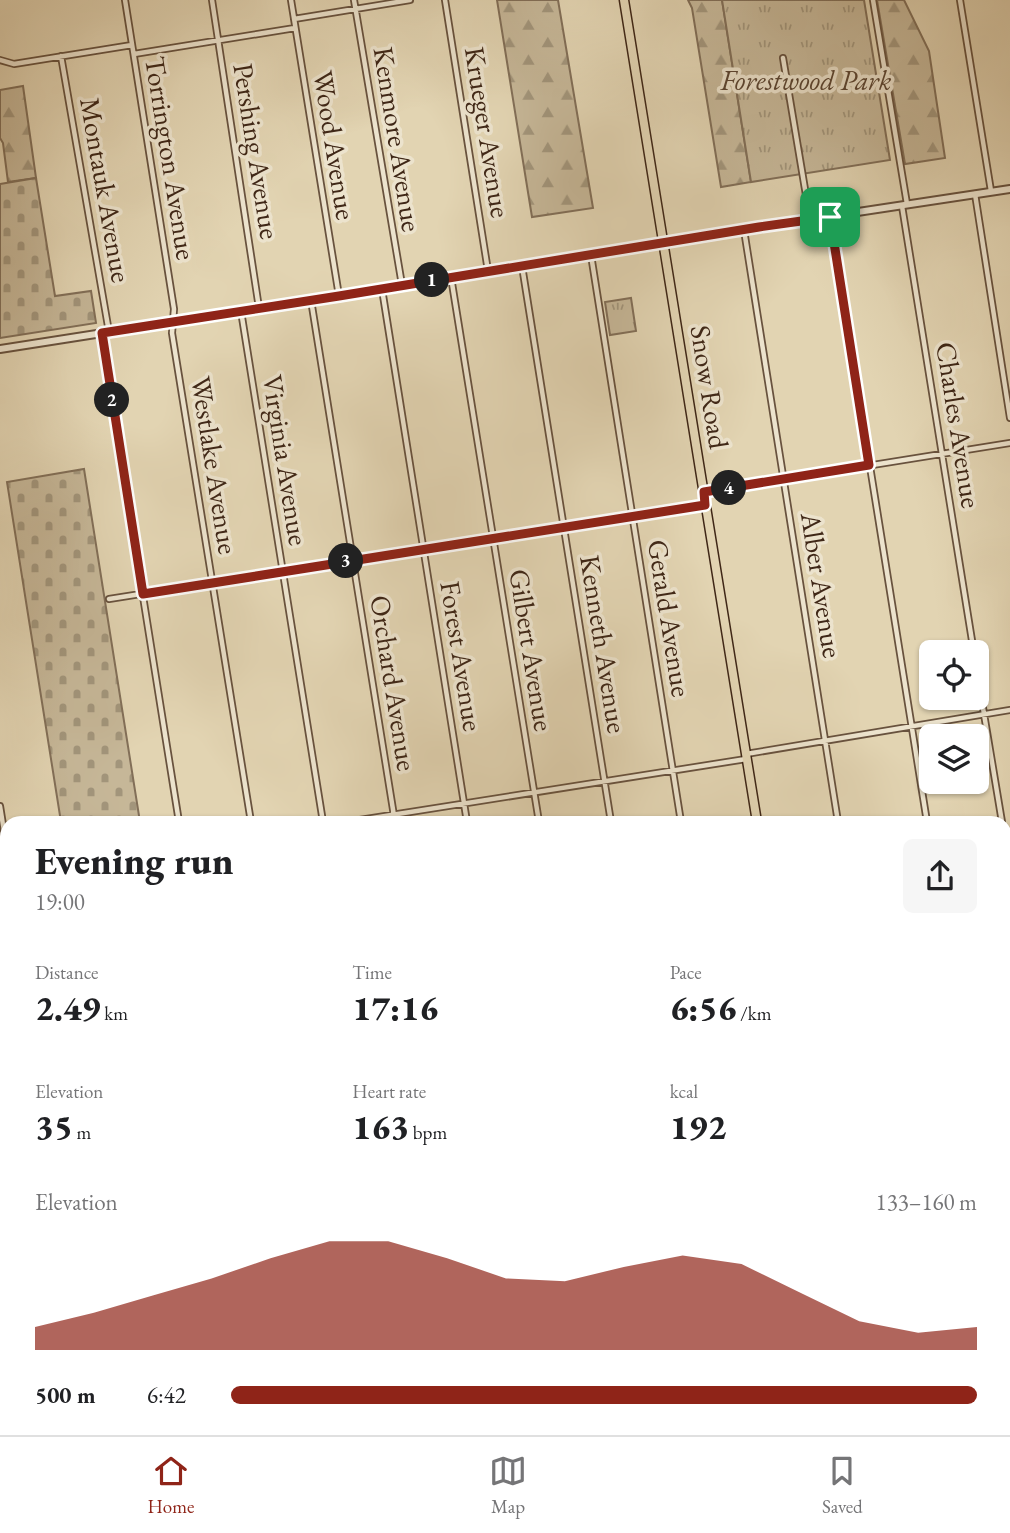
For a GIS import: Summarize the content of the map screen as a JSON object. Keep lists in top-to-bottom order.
{
  "streets": {
    "main road": ["Snow Road"],
    "street": [
      "Krueger Avenue",
      "Kenmore Avenue",
      "Wood Avenue",
      "Pershing Avenue",
      "Torrington Avenue",
      "Montauk Avenue",
      "Charles Avenue",
      "Virginia Avenue",
      "Westlake Avenue",
      "Alber Avenue",
      "Gerald Avenue",
      "Kenneth Avenue",
      "Gilbert Avenue",
      "Forest Avenue",
      "Orchard Avenue"
    ]
  },
  "crossings": [
    ["Torrington Avenue", "Westlake Avenue"]
  ],
  "parks": ["Forestwood Park"],
  "page": {
    "pins": [
      "1",
      "2",
      "4",
      "3"
    ],
    "heading": ["Evening run", "19:00"],
    "stats": [
      ["Distance", "2.49 km"],
      ["Time", "17:16"],
      ["Pace", "6:56 /km"],
      ["Elevation", "35 m"],
      ["Heart rate", "163 bpm"],
      ["kcal", "192"]
    ],
    "chart": ["Elevation", "133–160 m"],
    "list": [
      {
        "name": "500 m",
        "note": "6:42"
      }
    ],
    "tabs": ["Home", "Map", "Saved"]
  }
}
